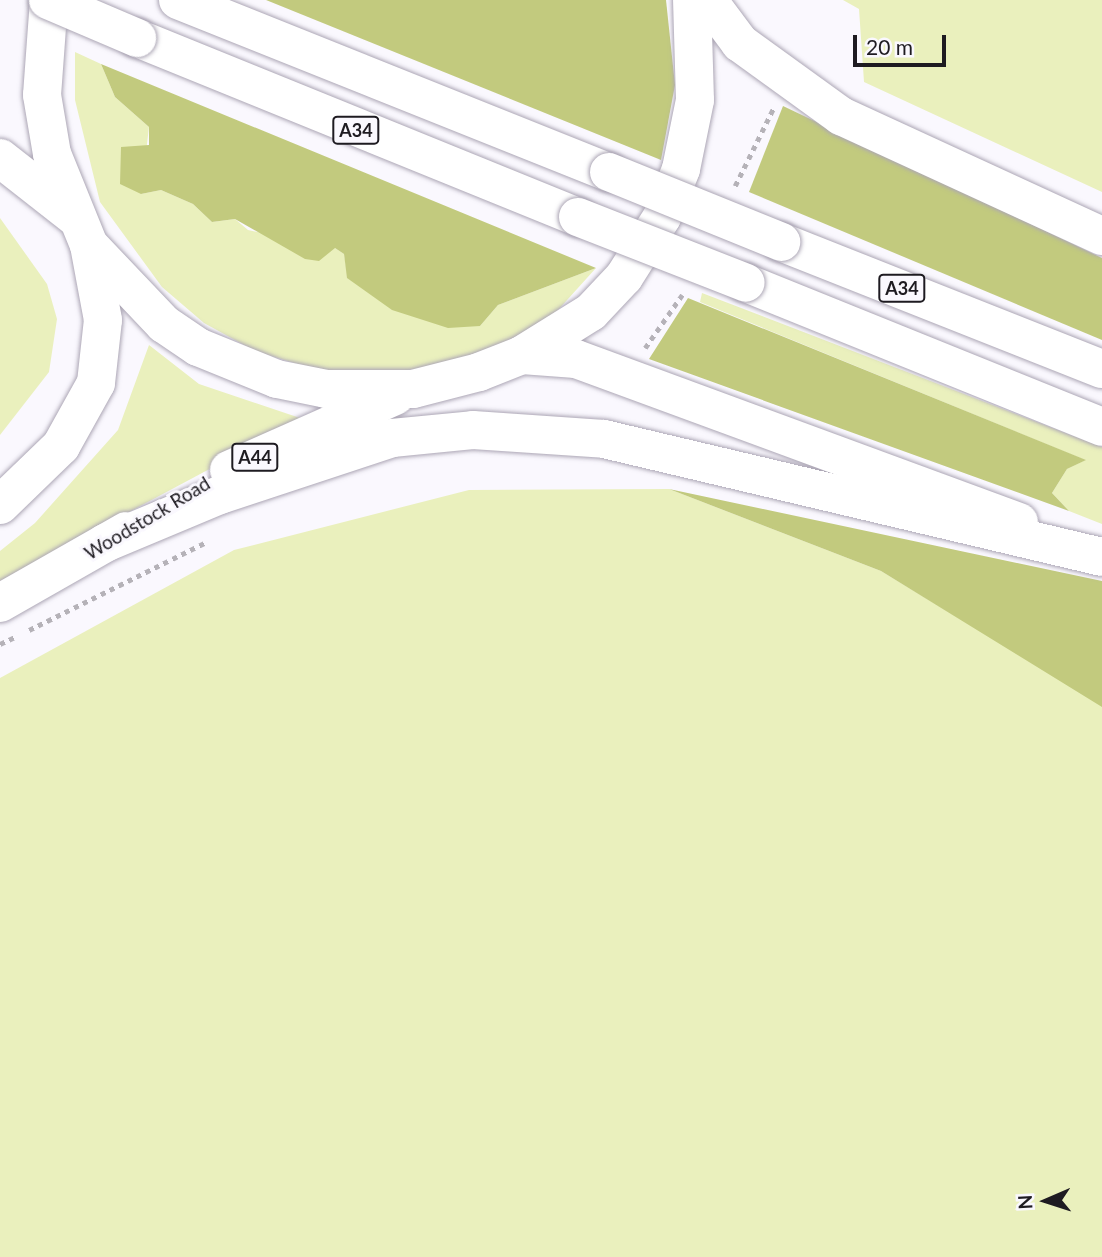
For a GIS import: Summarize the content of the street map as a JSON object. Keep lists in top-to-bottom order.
{
  "streets": {
    "highway": ["A34", "A44", "Woodstock Road"]
  },
  "scale_bar": "20 m",
  "north": "left"
}
